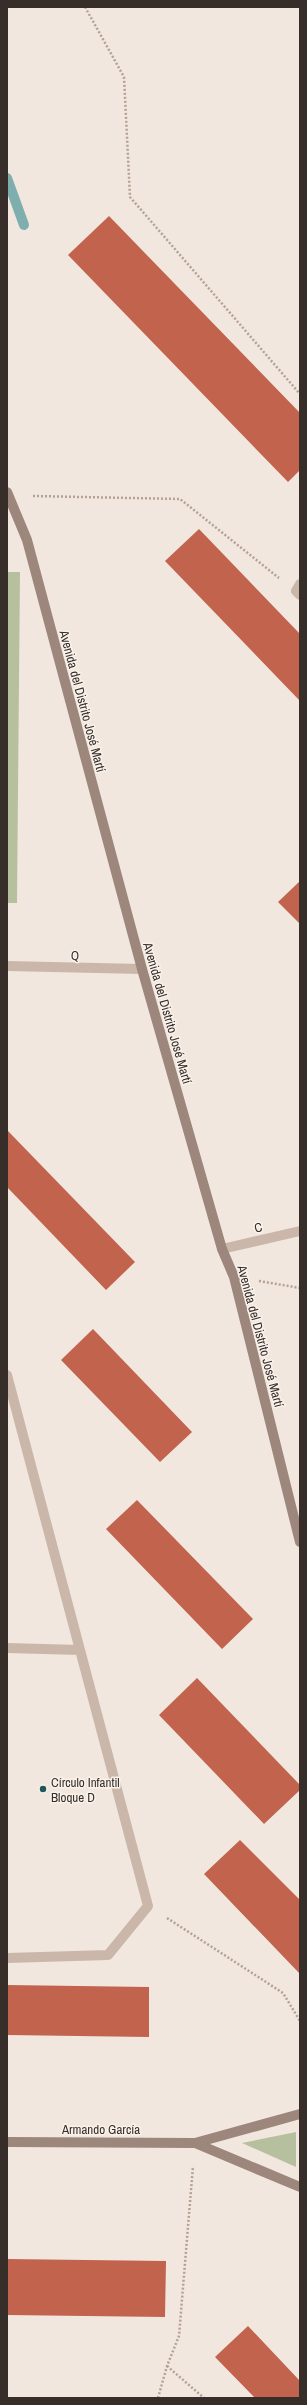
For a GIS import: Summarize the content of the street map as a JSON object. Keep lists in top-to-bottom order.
{
  "streets": {
    "main road": ["Avenida del Distrito José Martí", "Armando García"],
    "street": ["Q", "C"]
  },
  "crossings": [
    ["Avenida del Distrito José Martí", "Q"],
    ["Avenida del Distrito José Martí", "C"]
  ],
  "places": ["Círculo Infantil Bloque D"]
}
